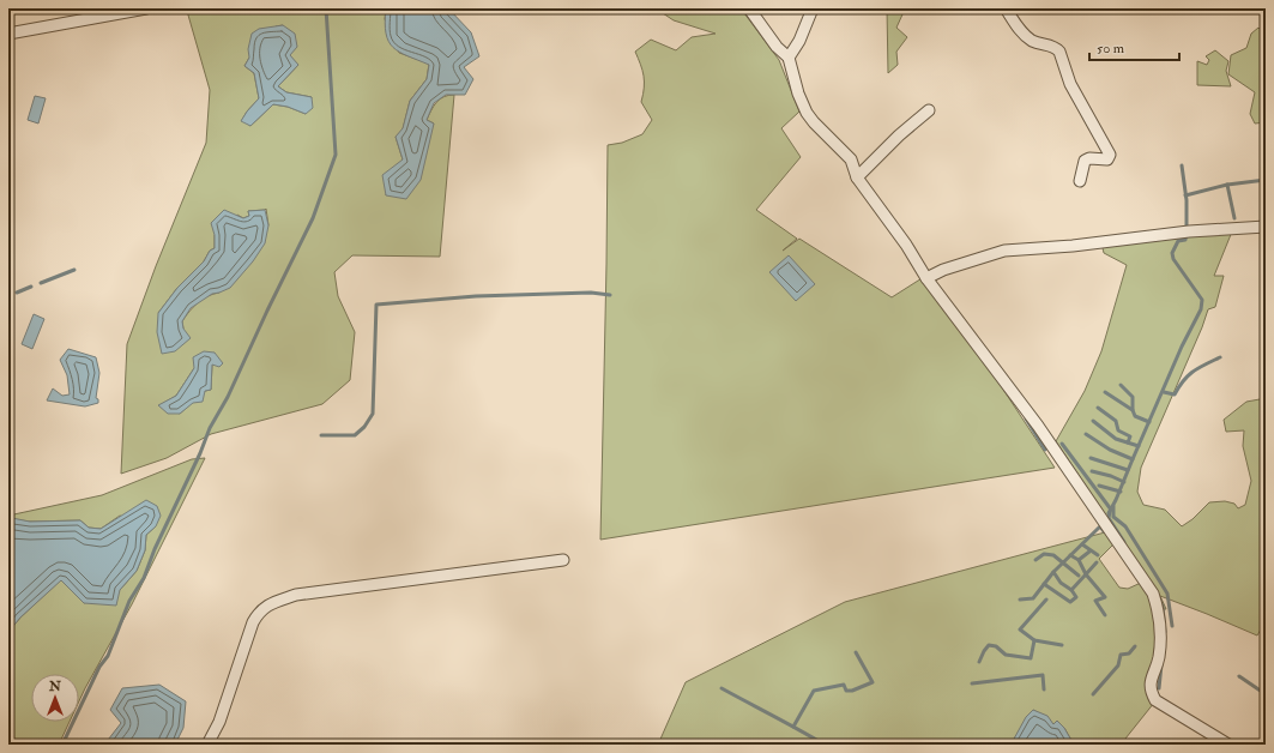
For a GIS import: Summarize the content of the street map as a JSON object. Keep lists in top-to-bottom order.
{
  "scale_bar": "50 m",
  "north": "top"
}
